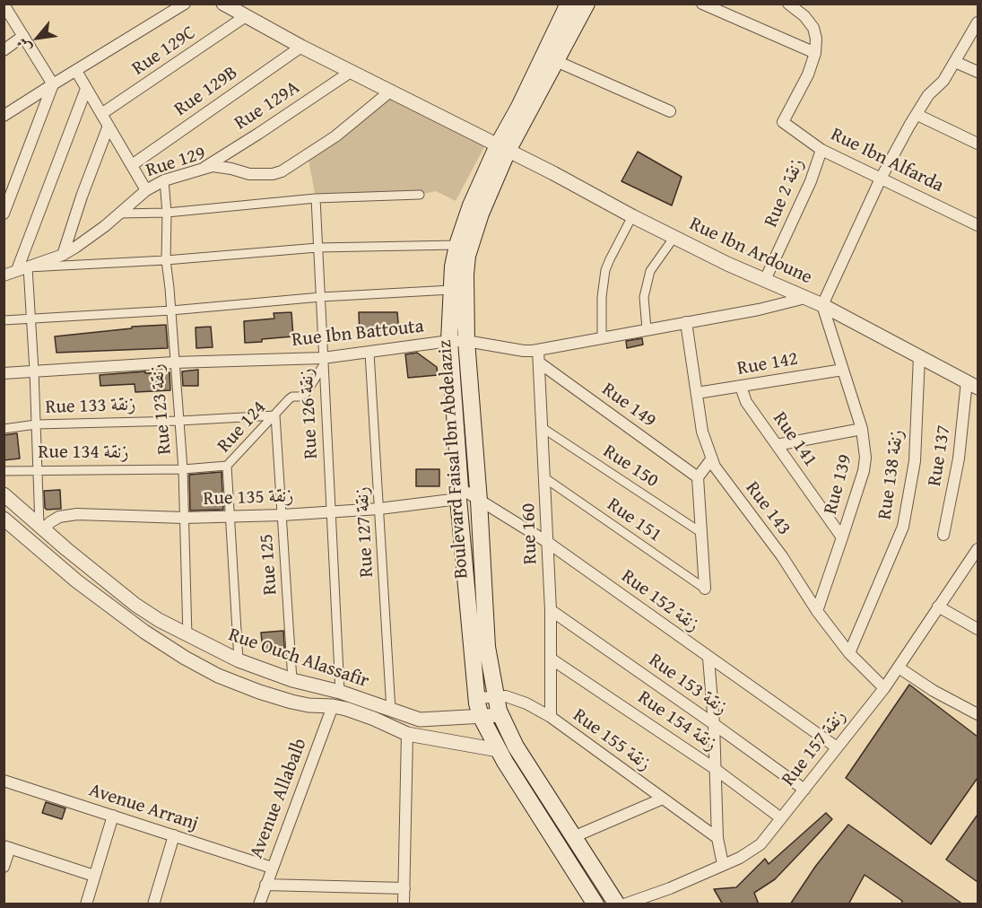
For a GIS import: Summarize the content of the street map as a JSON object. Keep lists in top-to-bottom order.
{
  "streets": {
    "main road": ["Boulevard Faisal Ibn Abdelaziz"],
    "street": [
      "Rue 129C",
      "Rue 129B",
      "Rue 129A",
      "Rue Ibn Alfarda",
      "Rue 129",
      "Rue 2 زنقة",
      "Rue Ibn Ardoune",
      "Rue Ibn Battouta",
      "Rue 142",
      "Rue 149",
      "Rue 133 زنقة",
      "Rue 123 زنقة",
      "Rue 126 زنقة",
      "Rue 124",
      "Rue 141",
      "Rue 134 زنقة",
      "Rue 137",
      "Rue 150",
      "Rue 138 زنقة",
      "Rue 139",
      "Rue 135 زنقة",
      "Rue 143",
      "Rue 151",
      "Rue 127 زنقة",
      "Rue 160",
      "Rue 125",
      "Rue 152 زنقة",
      "Rue Ouch Alassafir",
      "Rue 153 زنقة",
      "Rue 154 زنقة",
      "Rue 155 زنقة",
      "Rue 157 زنقة",
      "Avenue Allabalb",
      "Avenue Arranj"
    ]
  },
  "crossings": [
    ["Rue 129C", "Rue Ibn Ardoune"],
    ["Rue 129B", "Rue Ibn Ardoune"],
    ["Rue 129A", "Rue 129"],
    ["Rue 129A", "Rue Ibn Ardoune"],
    ["Rue Ibn Alfarda", "Rue 2 زنقة"],
    ["Rue 129", "Rue Ibn Ardoune"],
    ["Rue 129", "Rue 123 زنقة"],
    ["Rue 2 زنقة", "Rue Ibn Ardoune"],
    ["Rue Ibn Ardoune", "Rue Ibn Battouta"],
    ["Rue Ibn Ardoune", "Rue 137"],
    ["Rue Ibn Ardoune", "Boulevard Faisal Ibn Abdelaziz"],
    ["Rue Ibn Ardoune", "Rue 138 زنقة"],
    ["Rue Ibn Ardoune", "Rue 139"],
    ["Rue Ibn Battouta", "Rue 123 زنقة"],
    ["Rue Ibn Battouta", "Rue 126 زنقة"],
    ["Rue Ibn Battouta", "Rue 124"],
    ["Rue Ibn Battouta", "Boulevard Faisal Ibn Abdelaziz"],
    ["Rue Ibn Battouta", "Rue 143"],
    ["Rue Ibn Battouta", "Rue 127 زنقة"],
    ["Rue Ibn Battouta", "Rue 160"],
    ["Rue 142", "Rue 141"],
    ["Rue 142", "Rue 139"],
    ["Rue 142", "Rue 143"],
    ["Rue 149", "Rue 160"],
    ["Rue 133 زنقة", "Rue 123 زنقة"],
    ["Rue 133 زنقة", "Rue 124"],
    ["Rue 133 زنقة", "Rue 125"],
    ["Rue 123 زنقة", "Rue 134 زنقة"],
    ["Rue 123 زنقة", "Rue 135 زنقة"],
    ["Rue 123 زنقة", "Rue Ouch Alassafir"],
    ["Rue 126 زنقة", "Rue 124"],
    ["Rue 126 زنقة", "Rue 135 زنقة"],
    ["Rue 126 زنقة", "Rue Ouch Alassafir"],
    ["Rue 124", "Rue 134 زنقة"],
    ["Rue 124", "Rue 135 زنقة"],
    ["Rue 124", "Rue 125"],
    ["Rue 124", "Rue Ouch Alassafir"],
    ["Rue 141", "Rue 139"],
    ["Boulevard Faisal Ibn Abdelaziz", "Rue 135 زنقة"],
    ["Boulevard Faisal Ibn Abdelaziz", "Rue 152 زنقة"],
    ["Boulevard Faisal Ibn Abdelaziz", "Rue Ouch Alassafir"],
    ["Boulevard Faisal Ibn Abdelaziz", "Rue 155 زنقة"],
    ["Rue 150", "Rue 160"],
    ["Rue 138 زنقة", "Rue 143"],
    ["Rue 139", "Rue 143"],
    ["Rue 135 زنقة", "Rue 127 زنقة"],
    ["Rue 135 زنقة", "Rue 125"],
    ["Rue 135 زنقة", "Rue 152 زنقة"],
    ["Rue 135 زنقة", "Rue Ouch Alassafir"],
    ["Rue 143", "Rue 157 زنقة"],
    ["Rue 151", "Rue 160"],
    ["Rue 127 زنقة", "Rue Ouch Alassafir"],
    ["Rue 160", "Rue 152 زنقة"],
    ["Rue 160", "Rue 153 زنقة"],
    ["Rue 160", "Rue 154 زنقة"],
    ["Rue 160", "Rue 155 زنقة"],
    ["Rue 125", "Rue Ouch Alassafir"],
    ["Rue 152 زنقة", "Rue 157 زنقة"],
    ["Rue Ouch Alassafir", "Avenue Allabalb"],
    ["Rue 153 زنقة", "Rue 157 زنقة"],
    ["Rue 154 زنقة", "Rue 157 زنقة"],
    ["Avenue Allabalb", "Avenue Arranj"]
  ],
  "north": "bottom left"
}
